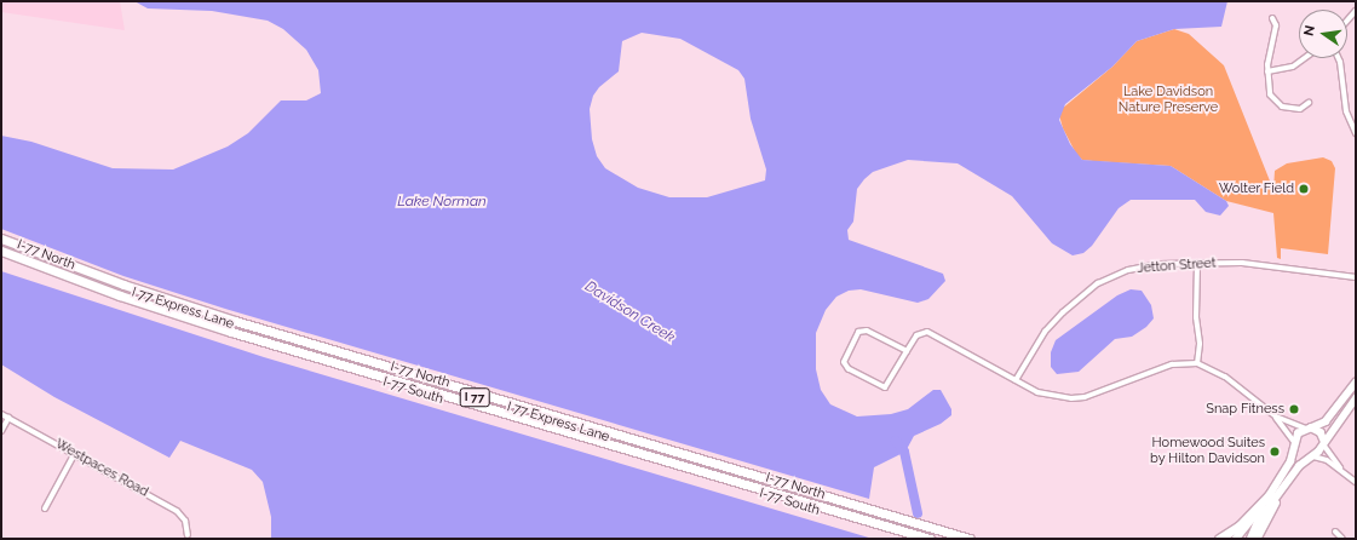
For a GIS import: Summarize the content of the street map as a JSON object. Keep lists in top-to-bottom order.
{
  "streets": {
    "highway": [
      "I-77 North",
      "I 77 Express Lane",
      "I-77 South",
      "I 77"
    ],
    "street": ["Jetton Street", "Westpaces Road"]
  },
  "crossings": [
    ["I-77 North", "I 77 Express Lane"],
    ["I-77 North", "I 77"],
    ["I 77 Express Lane", "I 77"]
  ],
  "water": ["Lake Norman", "Davidson Creek"],
  "parks": ["Lake Davidson Nature Preserve"],
  "places": ["Wolter Field", "Snap Fitness", "Homewood Suites by Hilton Davidson"],
  "north": "left"
}
